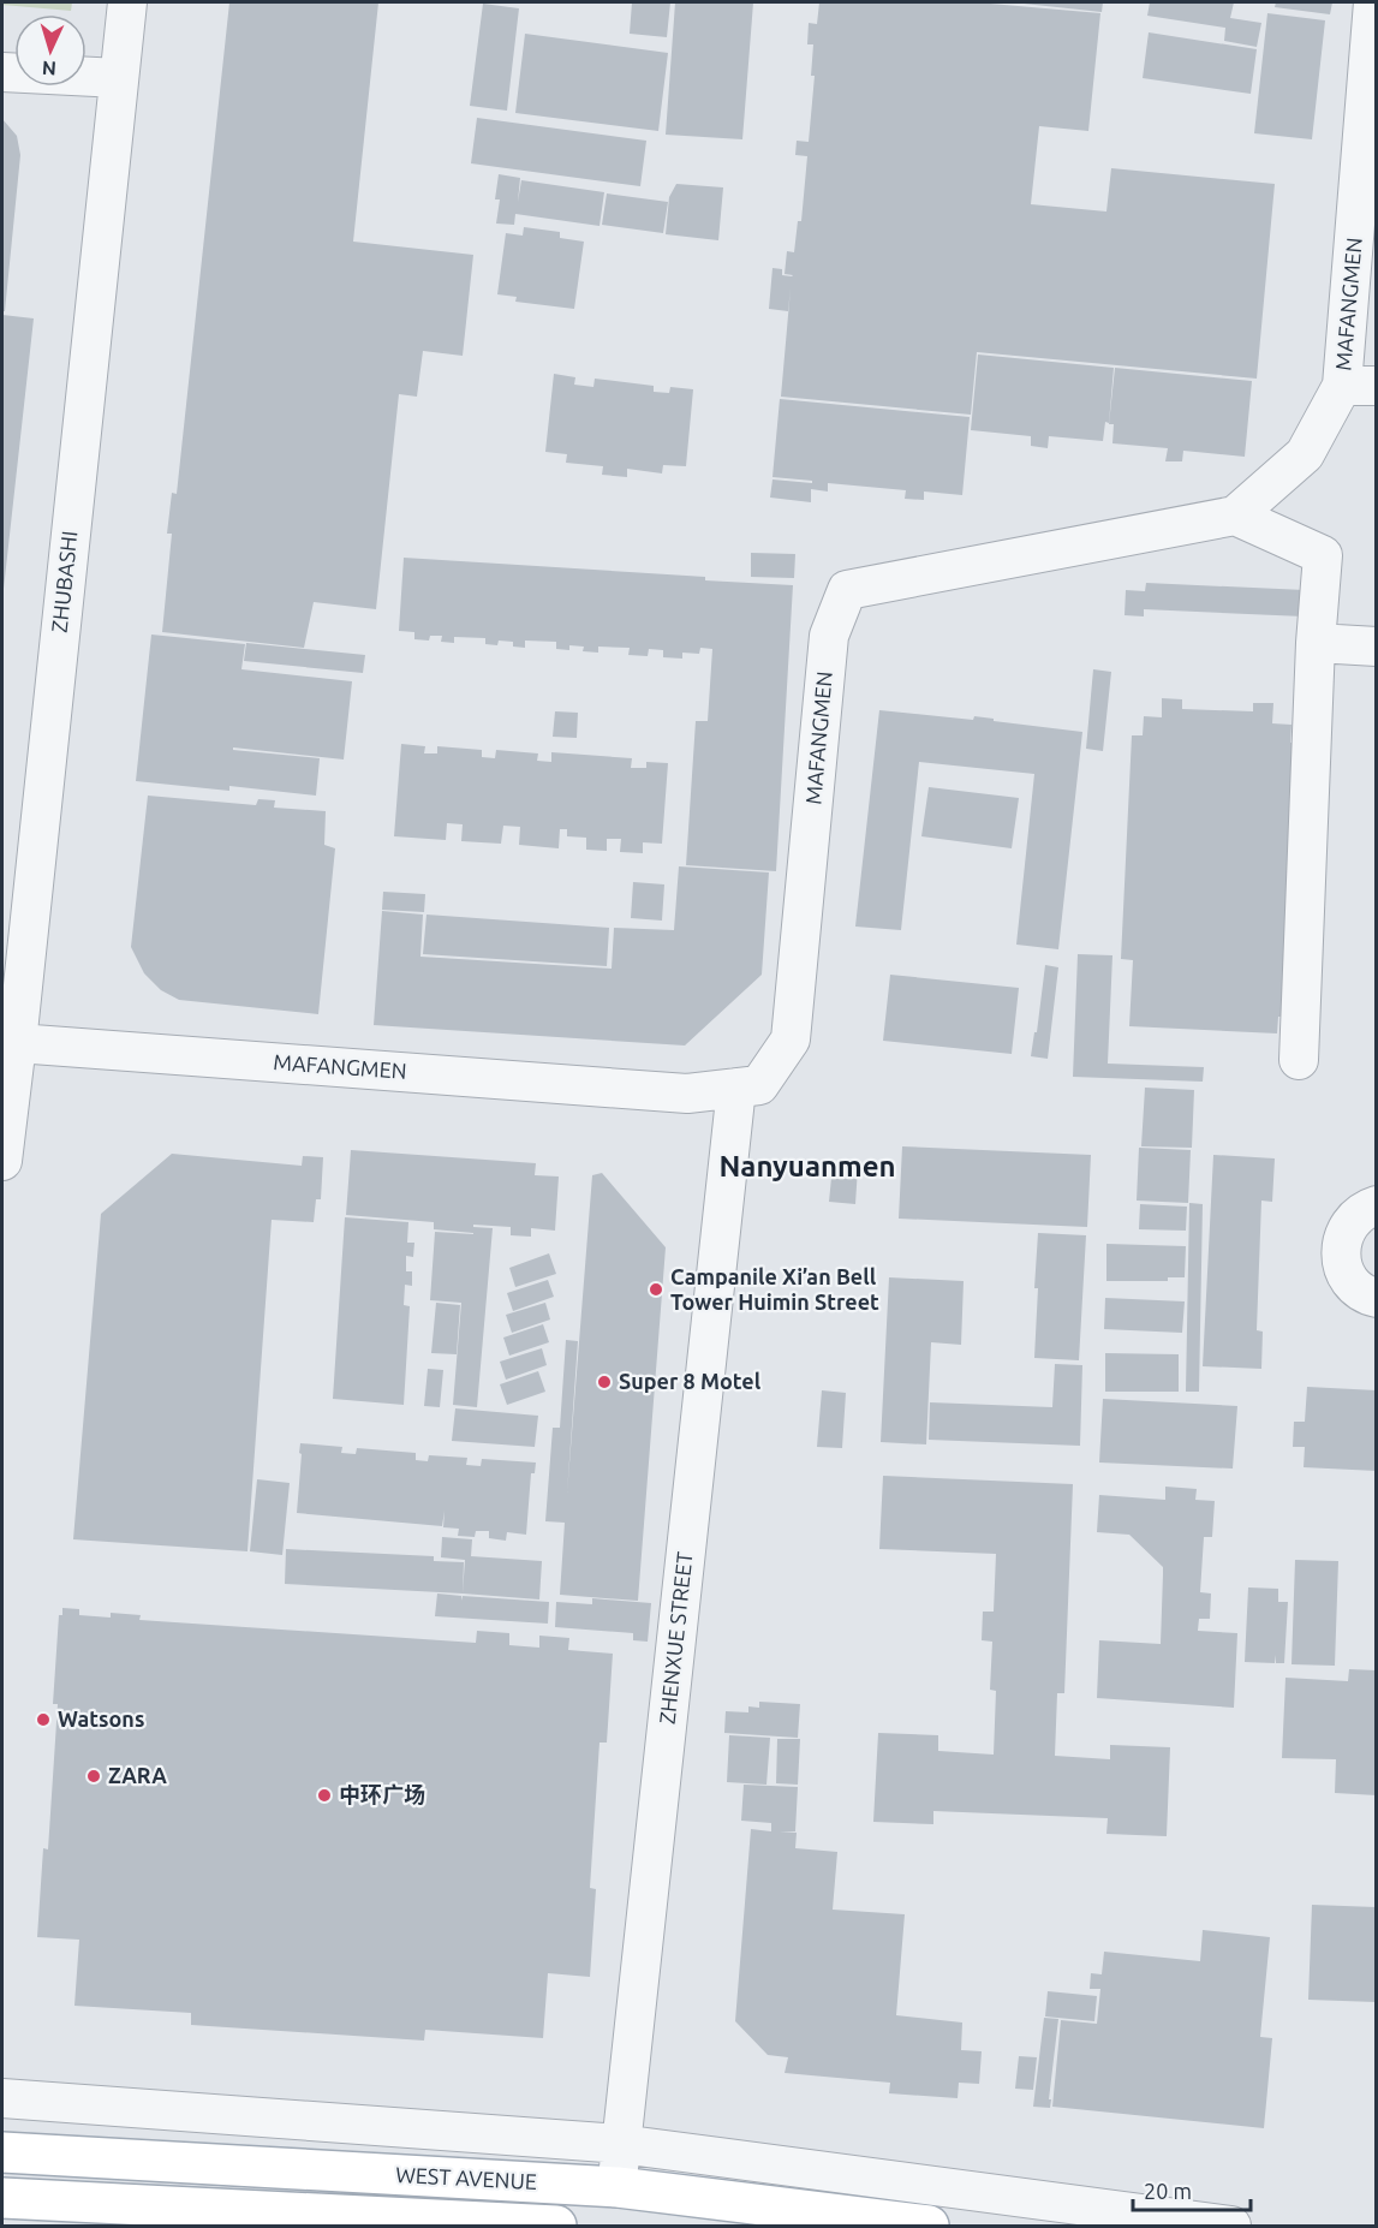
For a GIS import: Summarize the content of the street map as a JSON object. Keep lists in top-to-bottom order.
{
  "streets": {
    "main road": ["WEST AVENUE"],
    "street": ["MAFANGMEN", "ZHUBASHI", "ZHENXUE STREET"]
  },
  "crossings": [
    ["MAFANGMEN", "ZHUBASHI"],
    ["MAFANGMEN", "ZHENXUE STREET"],
    ["ZHENXUE STREET", "WEST AVENUE"]
  ],
  "districts": ["Nanyuanmen"],
  "places": [
    "Campanile Xi’an Bell Tower Huimin Street",
    "Super 8 Motel",
    "Watsons",
    "ZARA",
    "中环广场"
  ],
  "scale_bar": "20 m",
  "north": "bottom"
}
